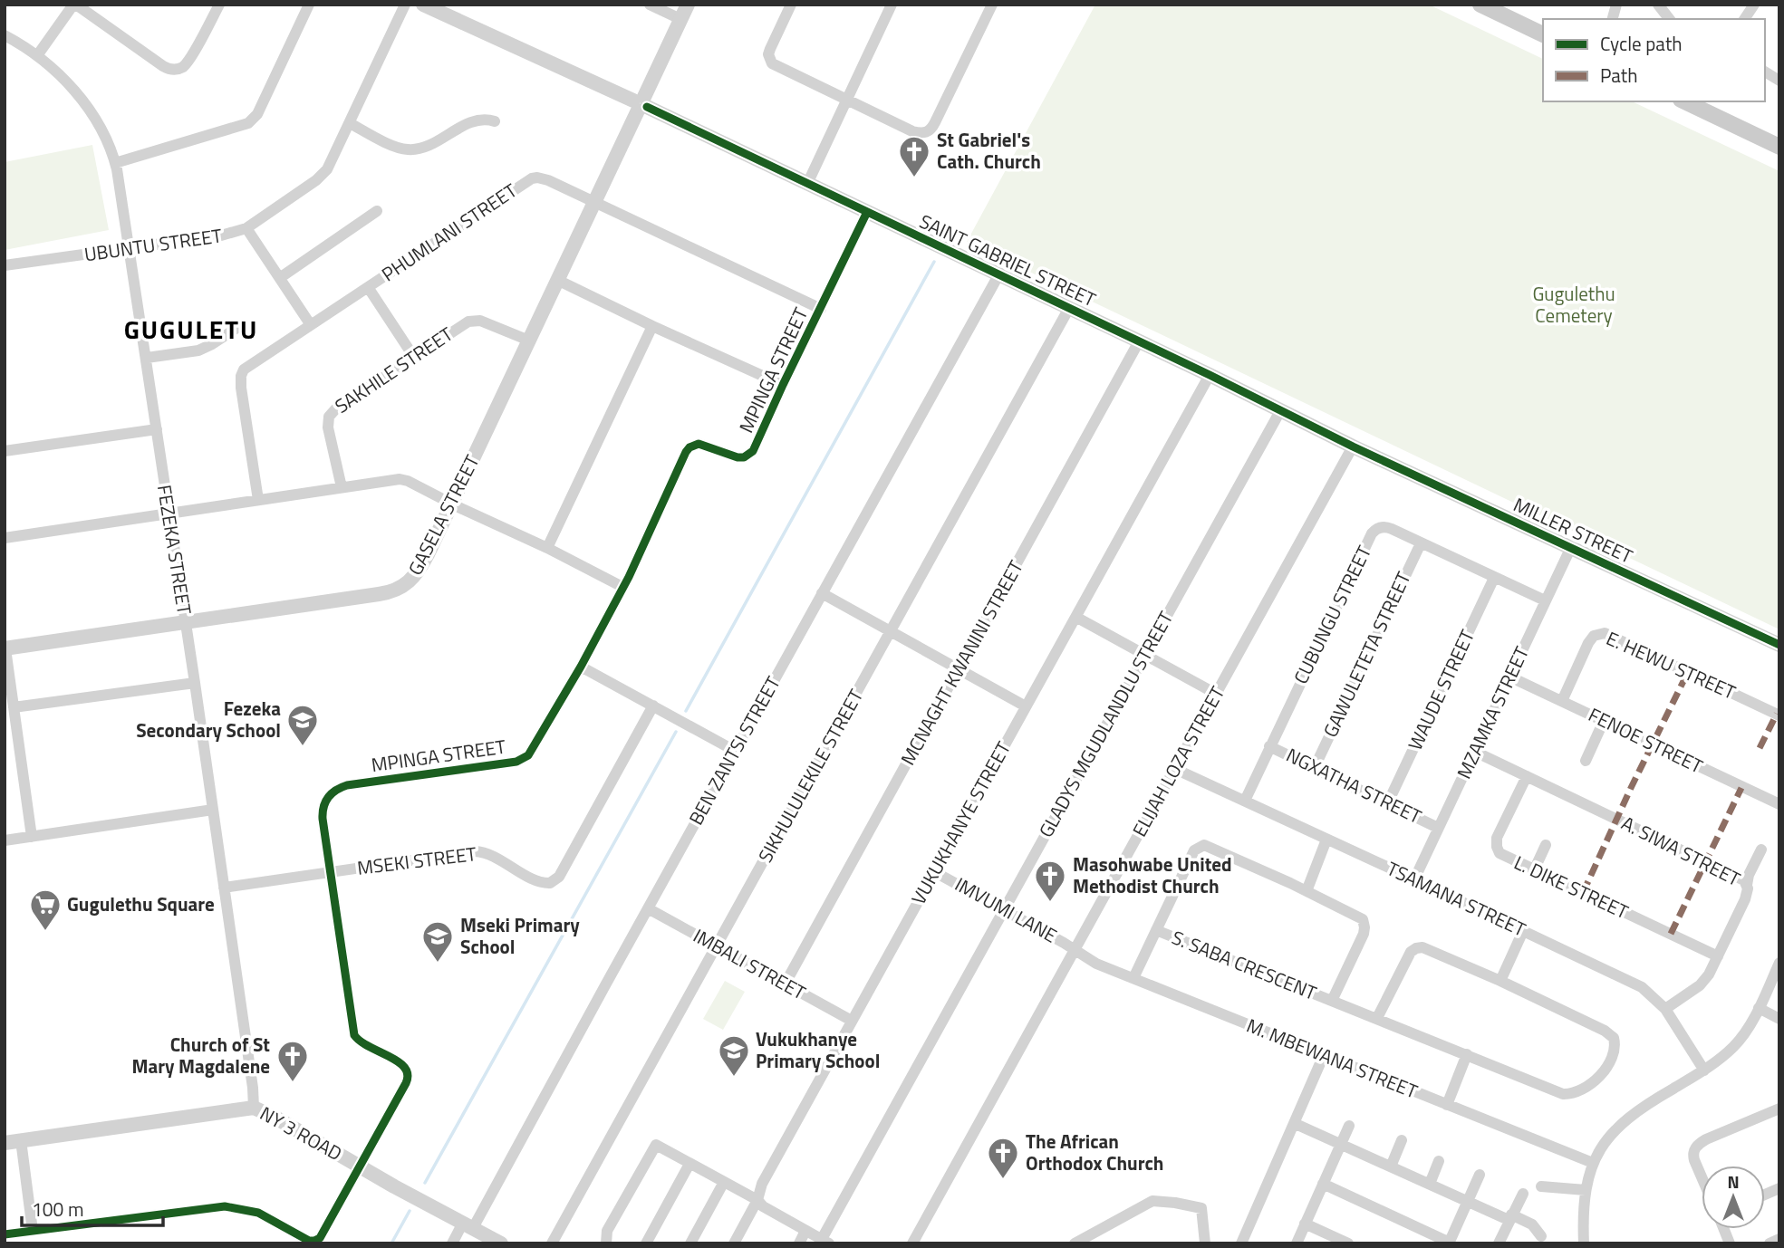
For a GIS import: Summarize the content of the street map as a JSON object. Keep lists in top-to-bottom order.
{
  "streets": {
    "street": [
      "PHUMLANI STREET",
      "UBUNTU STREET",
      "SAINT GABRIEL STREET",
      "SAKHILE STREET",
      "MPINGA STREET",
      "GASELA STREET",
      "MILLER STREET",
      "FEZEKA STREET",
      "CUBUNGU STREET",
      "GAWULETETA STREET",
      "MCNAGHT KWANINI STREET",
      "E. HEWU STREET",
      "WAUDE STREET",
      "MZAMKA STREET",
      "GLADYS MGUDLANDLU STREET",
      "FENOE STREET",
      "BEN ZANTSI STREET",
      "ELIJAH LOZA STREET",
      "SIKHULULEKILE STREET",
      "NGXATHA STREET",
      "VUKUKHANYE STREET",
      "A. SIWA STREET",
      "MSEKI STREET",
      "L. DIKE STREET",
      "TSAMANA STREET",
      "IMVUMI LANE",
      "IMBALI STREET",
      "S. SABA CRESCENT",
      "M. MBEWANA STREET",
      "NY 3 ROAD"
    ]
  },
  "crossings": [
    ["PHUMLANI STREET", "MPINGA STREET"],
    ["PHUMLANI STREET", "GASELA STREET"],
    ["UBUNTU STREET", "FEZEKA STREET"],
    ["SAINT GABRIEL STREET", "MPINGA STREET"],
    ["SAINT GABRIEL STREET", "GASELA STREET"],
    ["SAINT GABRIEL STREET", "MILLER STREET"],
    ["SAINT GABRIEL STREET", "MCNAGHT KWANINI STREET"],
    ["SAINT GABRIEL STREET", "GLADYS MGUDLANDLU STREET"],
    ["SAINT GABRIEL STREET", "BEN ZANTSI STREET"],
    ["SAINT GABRIEL STREET", "ELIJAH LOZA STREET"],
    ["SAINT GABRIEL STREET", "SIKHULULEKILE STREET"],
    ["SAINT GABRIEL STREET", "VUKUKHANYE STREET"],
    ["SAKHILE STREET", "GASELA STREET"],
    ["MPINGA STREET", "MSEKI STREET"],
    ["MPINGA STREET", "NY 3 ROAD"],
    ["GASELA STREET", "FEZEKA STREET"],
    ["MILLER STREET", "MZAMKA STREET"],
    ["MILLER STREET", "ELIJAH LOZA STREET"],
    ["FEZEKA STREET", "MSEKI STREET"],
    ["FEZEKA STREET", "NY 3 ROAD"],
    ["CUBUNGU STREET", "GAWULETETA STREET"],
    ["CUBUNGU STREET", "WAUDE STREET"],
    ["CUBUNGU STREET", "MZAMKA STREET"],
    ["CUBUNGU STREET", "NGXATHA STREET"],
    ["CUBUNGU STREET", "TSAMANA STREET"],
    ["GAWULETETA STREET", "NGXATHA STREET"],
    ["MCNAGHT KWANINI STREET", "IMBALI STREET"],
    ["E. HEWU STREET", "FENOE STREET"],
    ["WAUDE STREET", "NGXATHA STREET"],
    ["MZAMKA STREET", "FENOE STREET"],
    ["MZAMKA STREET", "NGXATHA STREET"],
    ["MZAMKA STREET", "A. SIWA STREET"],
    ["MZAMKA STREET", "TSAMANA STREET"],
    ["GLADYS MGUDLANDLU STREET", "IMVUMI LANE"],
    ["BEN ZANTSI STREET", "IMBALI STREET"],
    ["BEN ZANTSI STREET", "NY 3 ROAD"],
    ["ELIJAH LOZA STREET", "TSAMANA STREET"],
    ["ELIJAH LOZA STREET", "IMVUMI LANE"],
    ["ELIJAH LOZA STREET", "M. MBEWANA STREET"],
    ["SIKHULULEKILE STREET", "IMBALI STREET"],
    ["VUKUKHANYE STREET", "IMVUMI LANE"],
    ["VUKUKHANYE STREET", "IMBALI STREET"],
    ["A. SIWA STREET", "L. DIKE STREET"],
    ["A. SIWA STREET", "TSAMANA STREET"],
    ["IMVUMI LANE", "M. MBEWANA STREET"],
    ["S. SABA CRESCENT", "M. MBEWANA STREET"]
  ],
  "districts": ["GUGULETU"],
  "parks": ["Gugulethu Cemetery"],
  "places": {
    "church": [
      "St Gabriel's Cath. Church",
      "Masohwabe United Methodist Church",
      "Church of St Mary Magdalene",
      "The African Orthodox Church"
    ],
    "school or university": ["Fezeka Secondary School", "Mseki Primary School", "Vukukhanye Primary School"],
    "supermarket": ["Gugulethu Square"]
  },
  "legend": ["Cycle path", "Path"],
  "scale_bar": "100 m",
  "north": "top"
}
